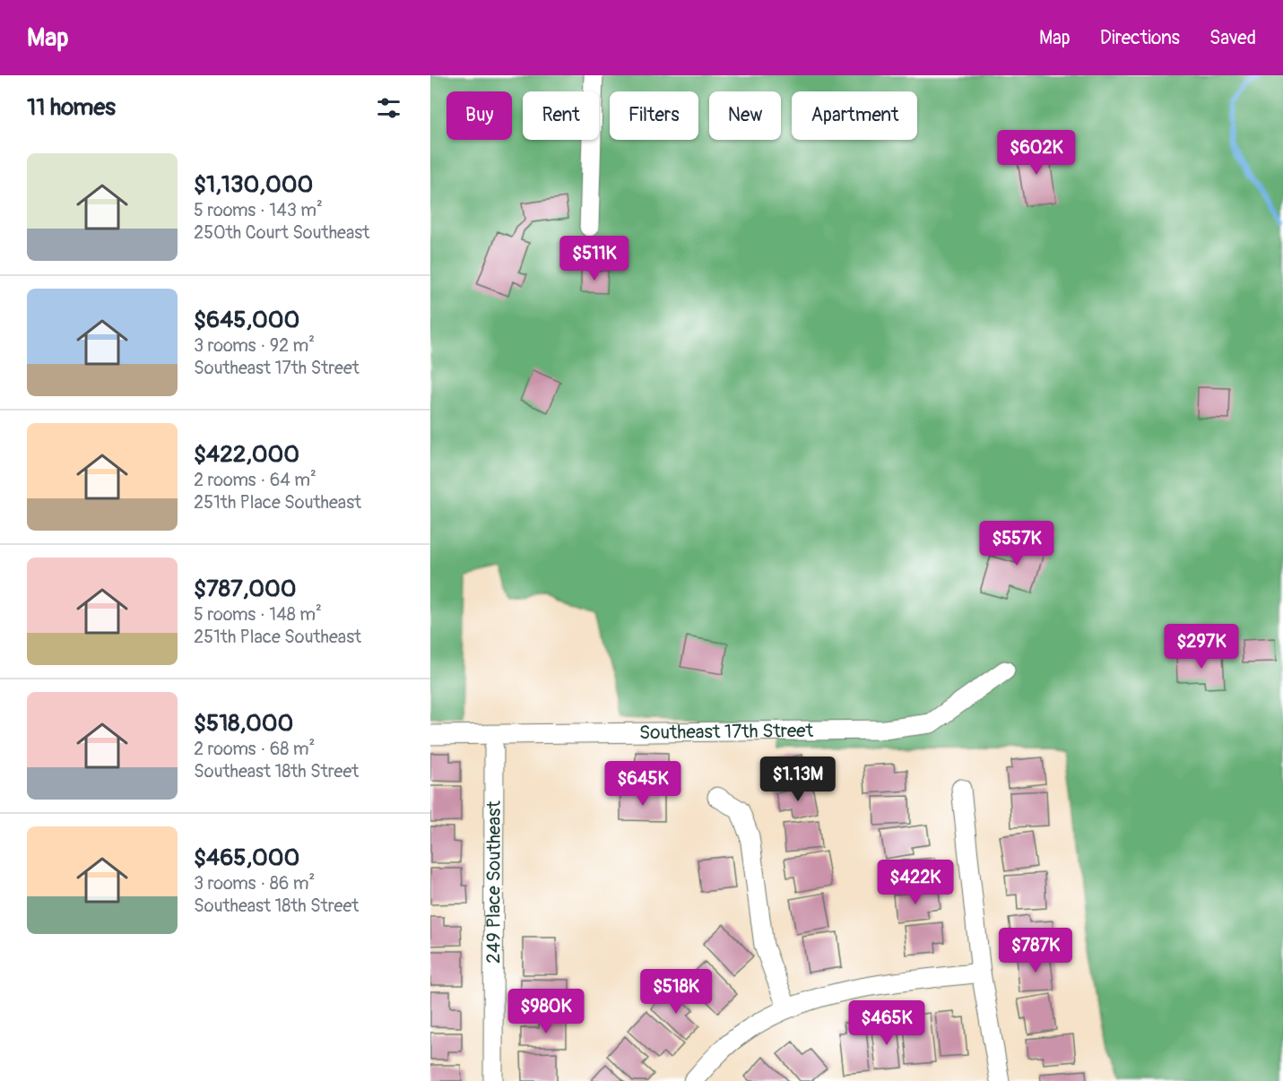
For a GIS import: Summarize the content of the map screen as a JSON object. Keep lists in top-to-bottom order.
{
  "streets": {
    "street": ["Southeast 17th Street", "249 Place Southeast"]
  },
  "page": {
    "header": "Map",
    "nav": ["Map", "Directions", "Saved"],
    "heading": "11 homes",
    "chip": [
      "Buy",
      "Rent",
      "Filters",
      "New",
      "Apartment"
    ],
    "price": [
      "$602K",
      "$511K",
      "$557K",
      "$297K",
      "$1.13M",
      "$645K",
      "$422K",
      "$787K",
      "$518K",
      "$980K",
      "$465K"
    ],
    "list": [
      {
        "name": "$1,130,000",
        "note": "5 rooms · 143 m² · 250th Court Southeast"
      },
      {
        "name": "$645,000",
        "note": "3 rooms · 92 m² · Southeast 17th Street"
      },
      {
        "name": "$422,000",
        "note": "2 rooms · 64 m² · 251th Place Southeast"
      },
      {
        "name": "$787,000",
        "note": "5 rooms · 148 m² · 251th Place Southeast"
      },
      {
        "name": "$518,000",
        "note": "2 rooms · 68 m² · Southeast 18th Street"
      },
      {
        "name": "$465,000",
        "note": "3 rooms · 86 m² · Southeast 18th Street"
      }
    ]
  }
}
